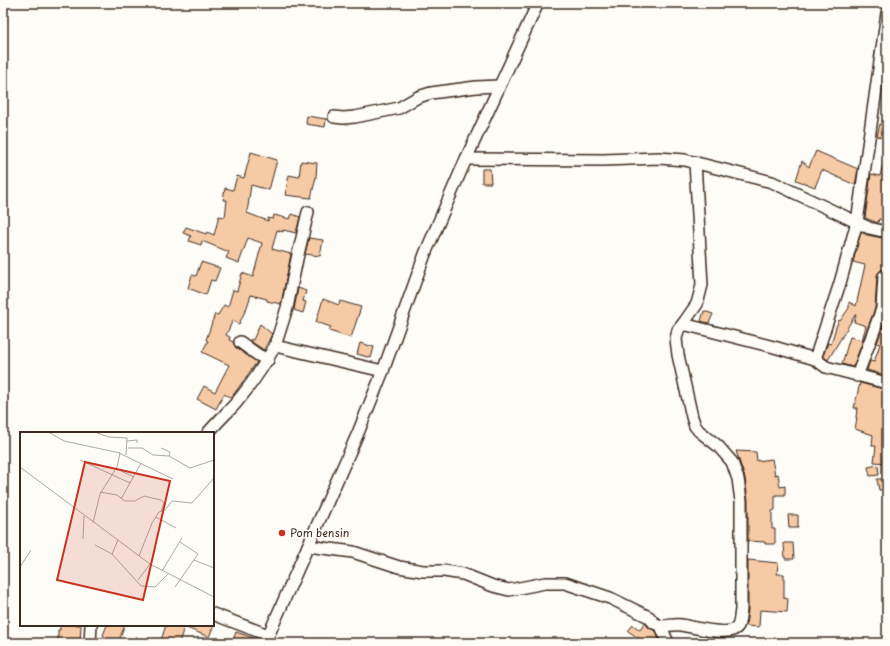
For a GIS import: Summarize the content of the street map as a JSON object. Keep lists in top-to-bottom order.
{
  "places": ["Pom bensin"]
}
